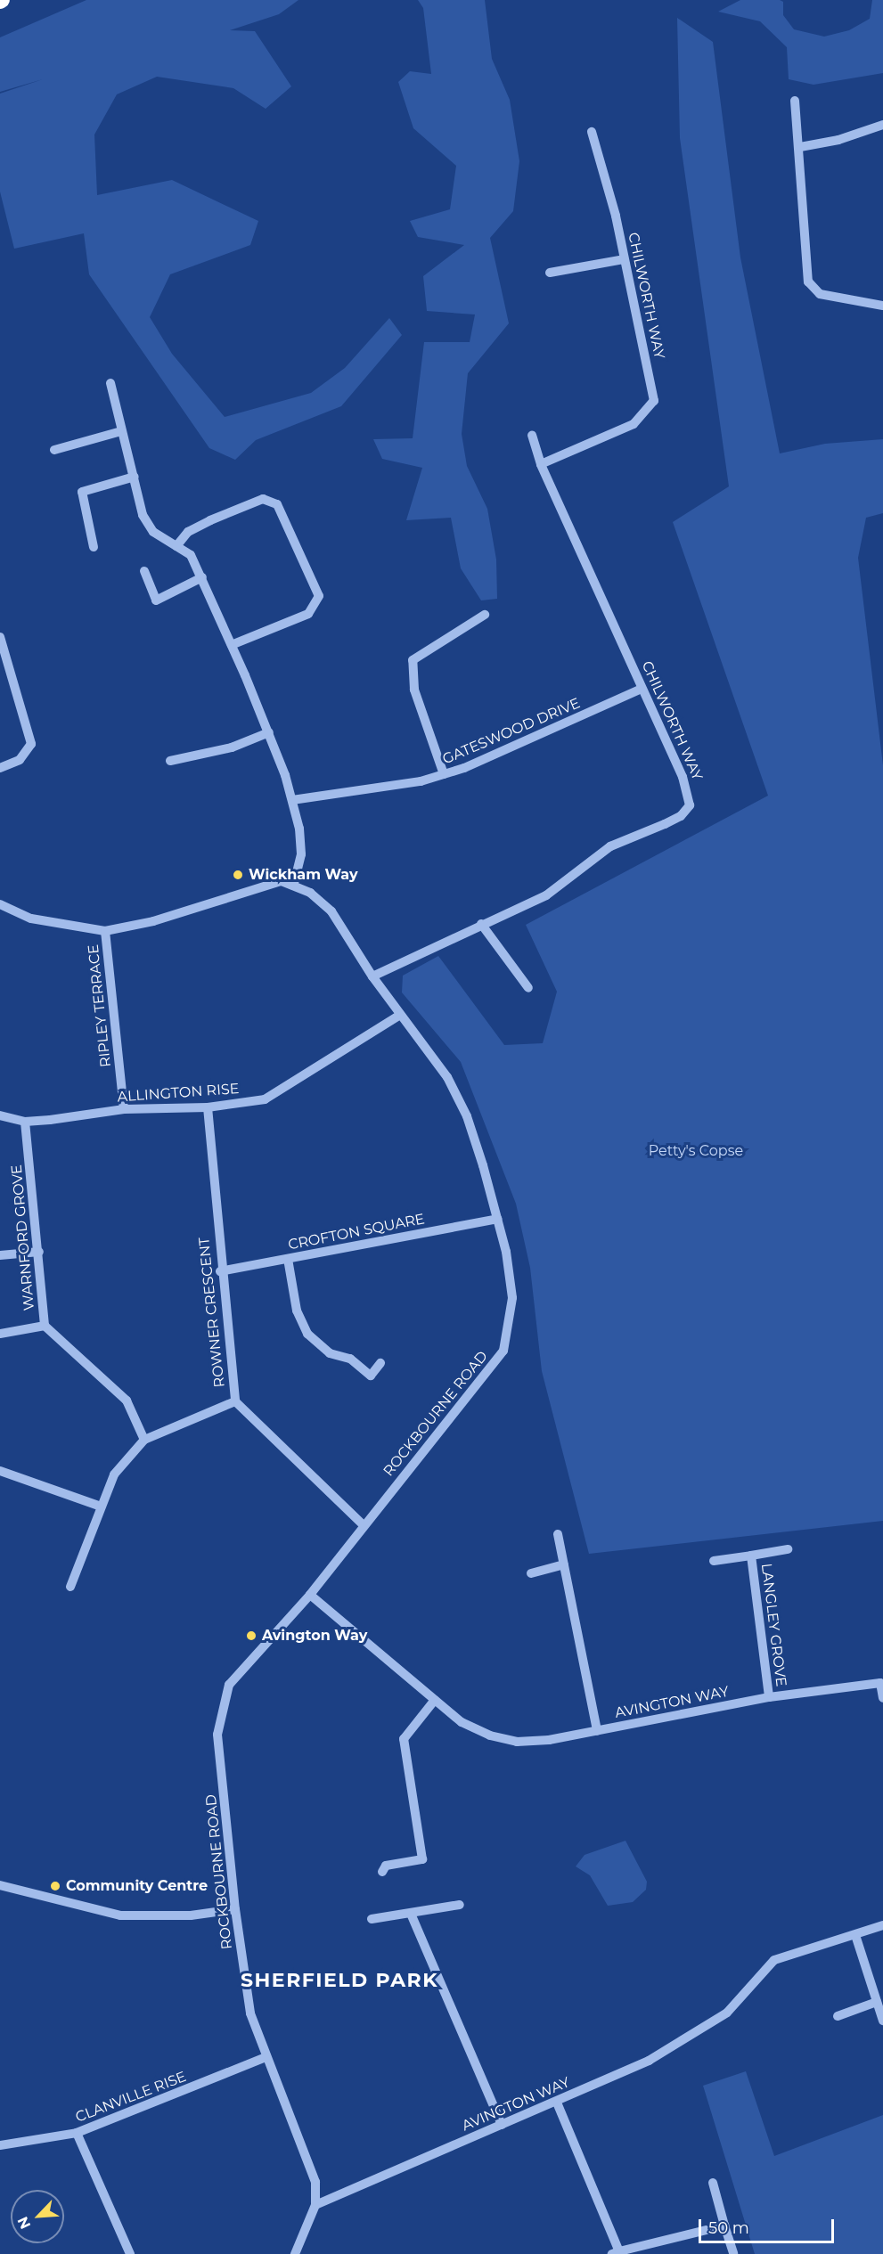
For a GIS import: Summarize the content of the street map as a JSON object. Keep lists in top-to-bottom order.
{
  "streets": {
    "street": [
      "CHILWORTH WAY",
      "GATESWOOD DRIVE",
      "RIPLEY TERRACE",
      "ALLINGTON RISE",
      "CROFTON SQUARE",
      "WARNFORD GROVE",
      "ROWNER CRESCENT",
      "ROCKBOURNE ROAD",
      "LANGLEY GROVE",
      "AVINGTON WAY",
      "CLANVILLE RISE"
    ]
  },
  "crossings": [
    ["CHILWORTH WAY", "GATESWOOD DRIVE"],
    ["CHILWORTH WAY", "ROCKBOURNE ROAD"],
    ["RIPLEY TERRACE", "ALLINGTON RISE"],
    ["RIPLEY TERRACE", "ROCKBOURNE ROAD"],
    ["ALLINGTON RISE", "WARNFORD GROVE"],
    ["ALLINGTON RISE", "ROWNER CRESCENT"],
    ["ALLINGTON RISE", "ROCKBOURNE ROAD"],
    ["CROFTON SQUARE", "ROWNER CRESCENT"],
    ["CROFTON SQUARE", "ROCKBOURNE ROAD"],
    ["ROWNER CRESCENT", "ROCKBOURNE ROAD"],
    ["ROCKBOURNE ROAD", "AVINGTON WAY"],
    ["ROCKBOURNE ROAD", "CLANVILLE RISE"],
    ["LANGLEY GROVE", "AVINGTON WAY"]
  ],
  "districts": ["SHERFIELD PARK"],
  "parks": ["Petty's Copse"],
  "places": ["Wickham Way", "Avington Way", "Community Centre"],
  "scale_bar": "50 m",
  "north": "bottom left"
}
